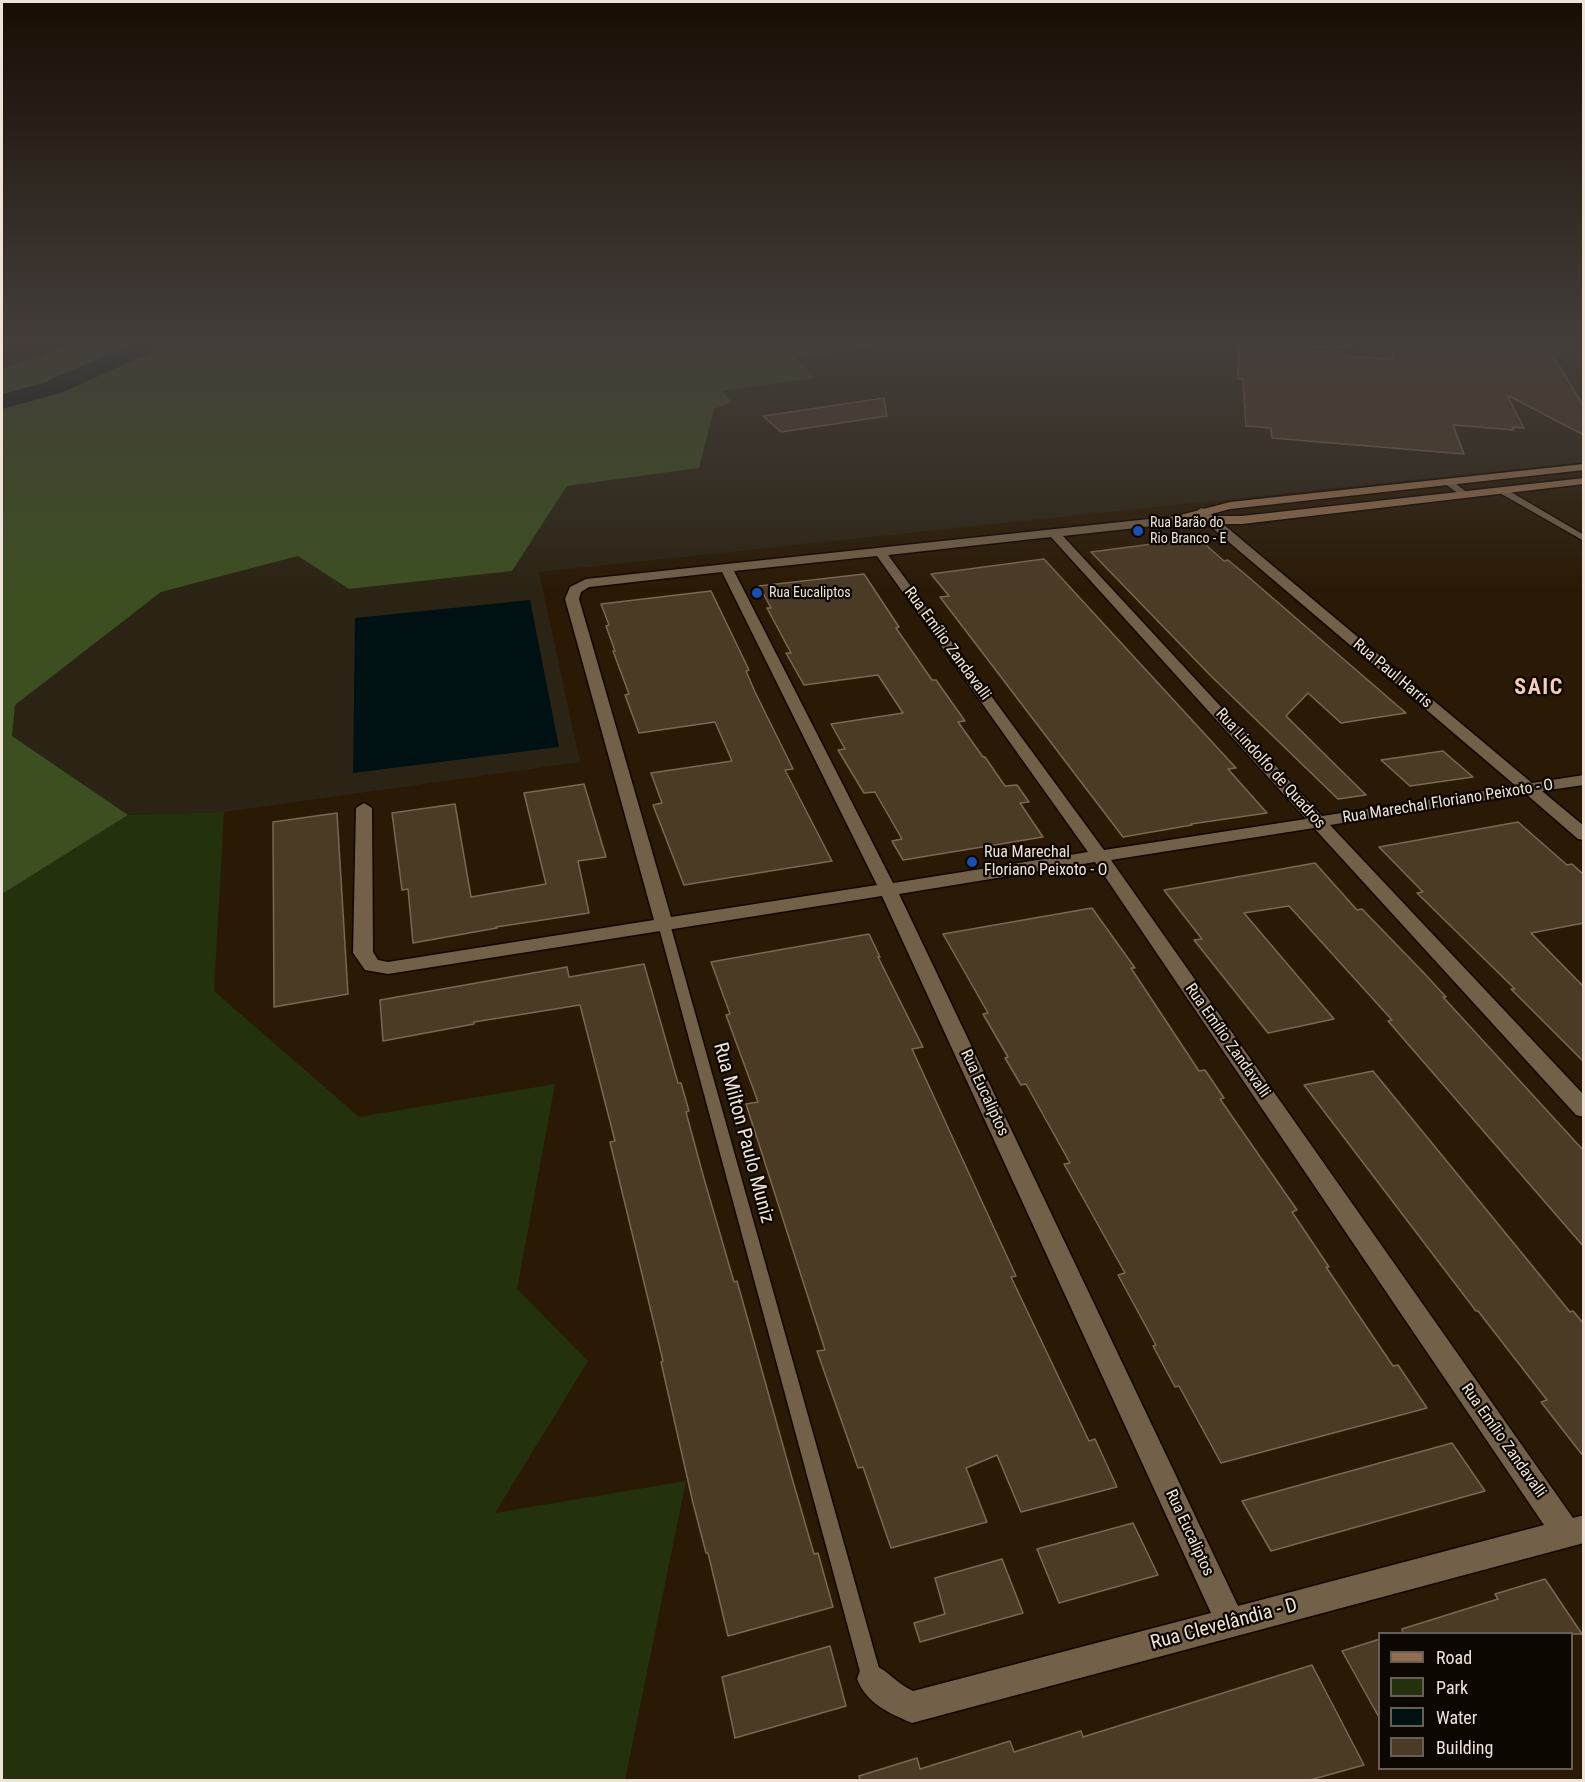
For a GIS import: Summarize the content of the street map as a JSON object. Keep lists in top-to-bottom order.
{
  "streets": {
    "street": [
      "Rua Emílio Zandavalli",
      "Rua Paul Harris",
      "Rua Lindolfo de Quadros",
      "Rua Marechal Floriano Peixoto - O",
      "Rua Eucaliptos",
      "Rua Milton Paulo Muniz",
      "Rua Clevelândia - D"
    ]
  },
  "crossings": [
    ["Rua Emílio Zandavalli", "Rua Marechal Floriano Peixoto - O"],
    ["Rua Emílio Zandavalli", "Rua Clevelândia - D"],
    ["Rua Paul Harris", "Rua Marechal Floriano Peixoto - O"],
    ["Rua Lindolfo de Quadros", "Rua Marechal Floriano Peixoto - O"],
    ["Rua Marechal Floriano Peixoto - O", "Rua Eucaliptos"],
    ["Rua Marechal Floriano Peixoto - O", "Rua Milton Paulo Muniz"],
    ["Rua Eucaliptos", "Rua Milton Paulo Muniz"],
    ["Rua Eucaliptos", "Rua Clevelândia - D"],
    ["Rua Milton Paulo Muniz", "Rua Clevelândia - D"]
  ],
  "districts": ["SAIC"],
  "places": ["Rua Barão do Rio Branco - E", "Rua Eucaliptos", "Rua Marechal Floriano Peixoto - O"],
  "legend": [
    "Road",
    "Park",
    "Water",
    "Building"
  ]
}
